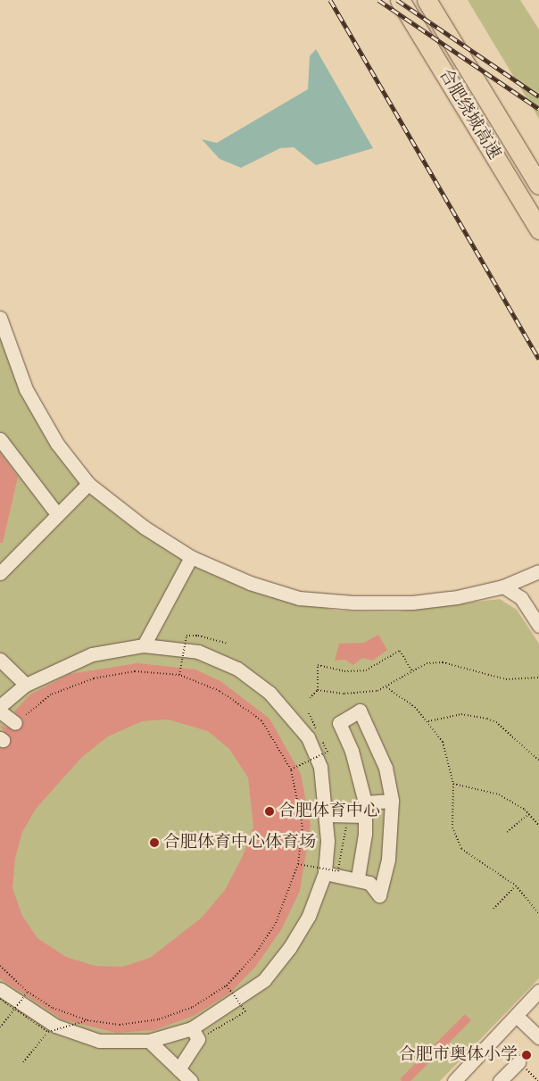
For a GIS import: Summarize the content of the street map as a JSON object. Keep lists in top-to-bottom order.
{
  "streets": {
    "highway": ["合肥绕城高速"]
  },
  "places": ["合肥体育中心", "合肥体育中心体育场", "合肥市奥体小学"]
}
